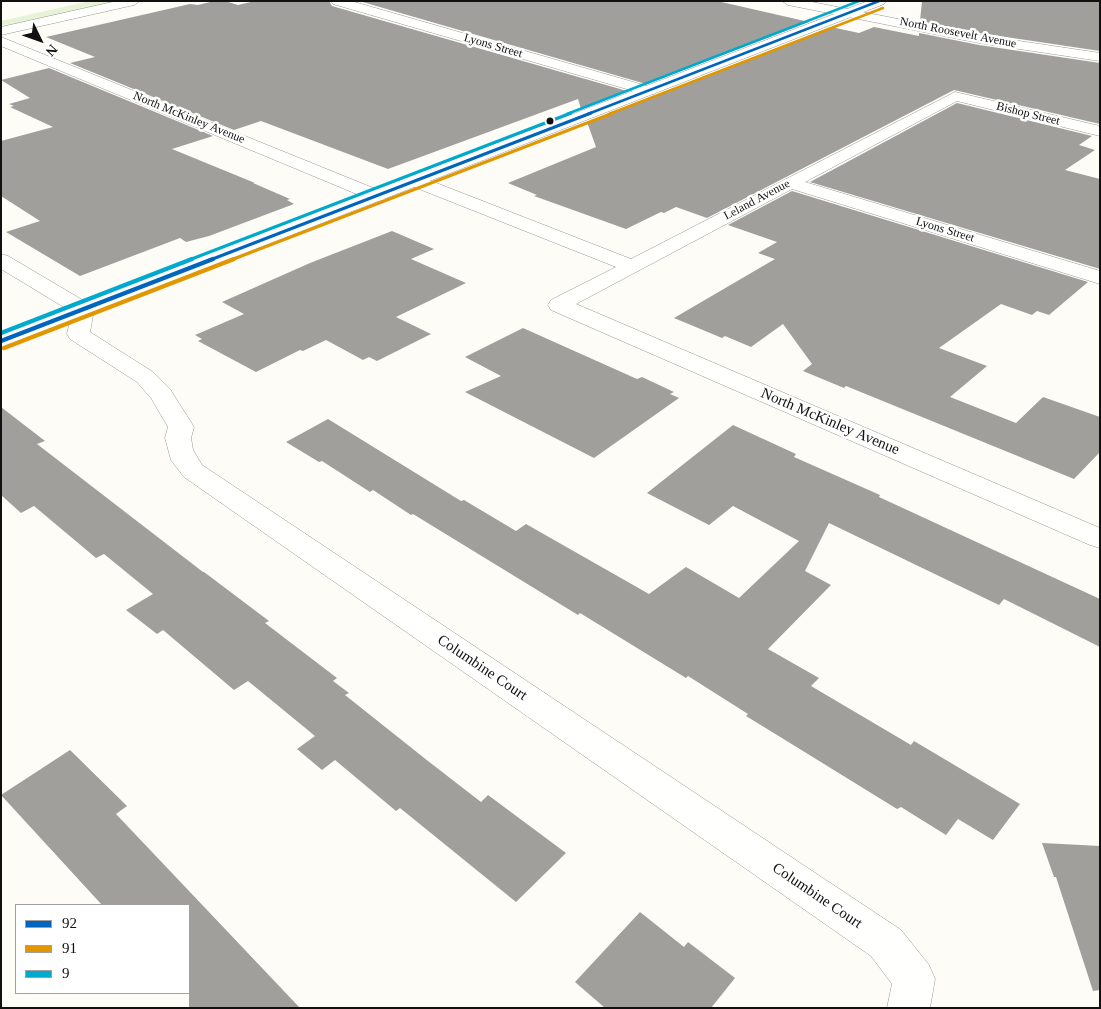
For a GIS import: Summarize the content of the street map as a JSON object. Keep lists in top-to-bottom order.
{
  "streets": {
    "street": [
      "North Roosevelt Avenue",
      "Lyons Street",
      "Bishop Street",
      "North McKinley Avenue",
      "Leland Avenue",
      "Columbine Court"
    ]
  },
  "crossings": [
    ["Lyons Street", "Leland Avenue"],
    ["Bishop Street", "Leland Avenue"],
    ["North McKinley Avenue", "Leland Avenue"]
  ],
  "lines": ["transit line 92", "transit line 9", "transit line 91"],
  "legend": ["92", "91", "9"],
  "north": "bottom right"
}
